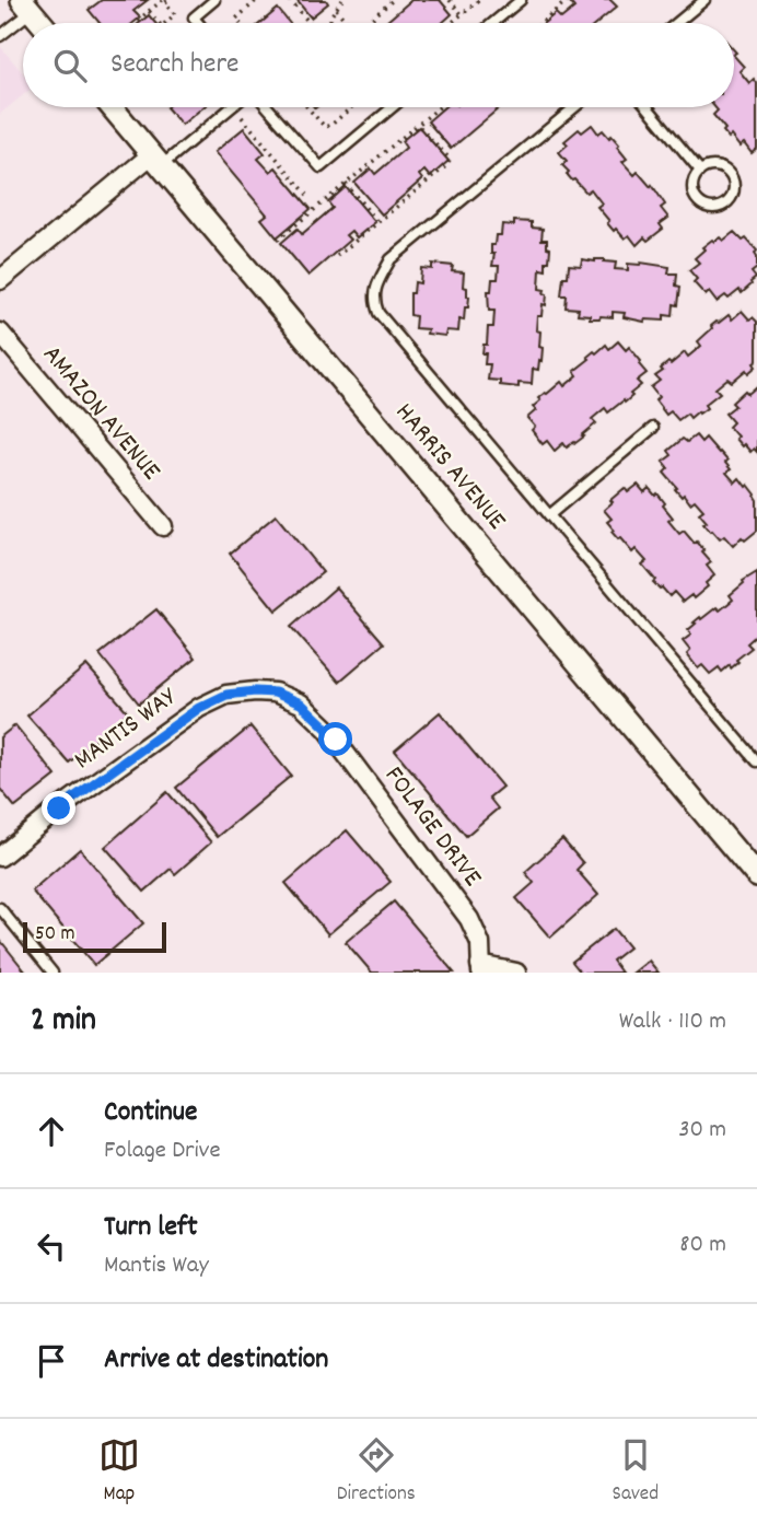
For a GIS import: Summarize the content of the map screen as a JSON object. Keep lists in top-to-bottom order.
{
  "streets": {
    "street": [
      "AMAZON AVENUE",
      "HARRIS AVENUE",
      "MANTIS WAY",
      "FOLAGE DRIVE"
    ]
  },
  "crossings": [
    ["MANTIS WAY", "FOLAGE DRIVE"]
  ],
  "scale_bar": "50 m",
  "page": {
    "search": "Search here",
    "scale": "50 m",
    "heading": ["2 min", "Walk · 110 m"],
    "list": [
      ["Continue", "Folage Drive", "30 m"],
      ["Turn left", "Mantis Way", "80 m"],
      "Arrive at destination"
    ],
    "nav": ["Map", "Directions", "Saved"]
  }
}
